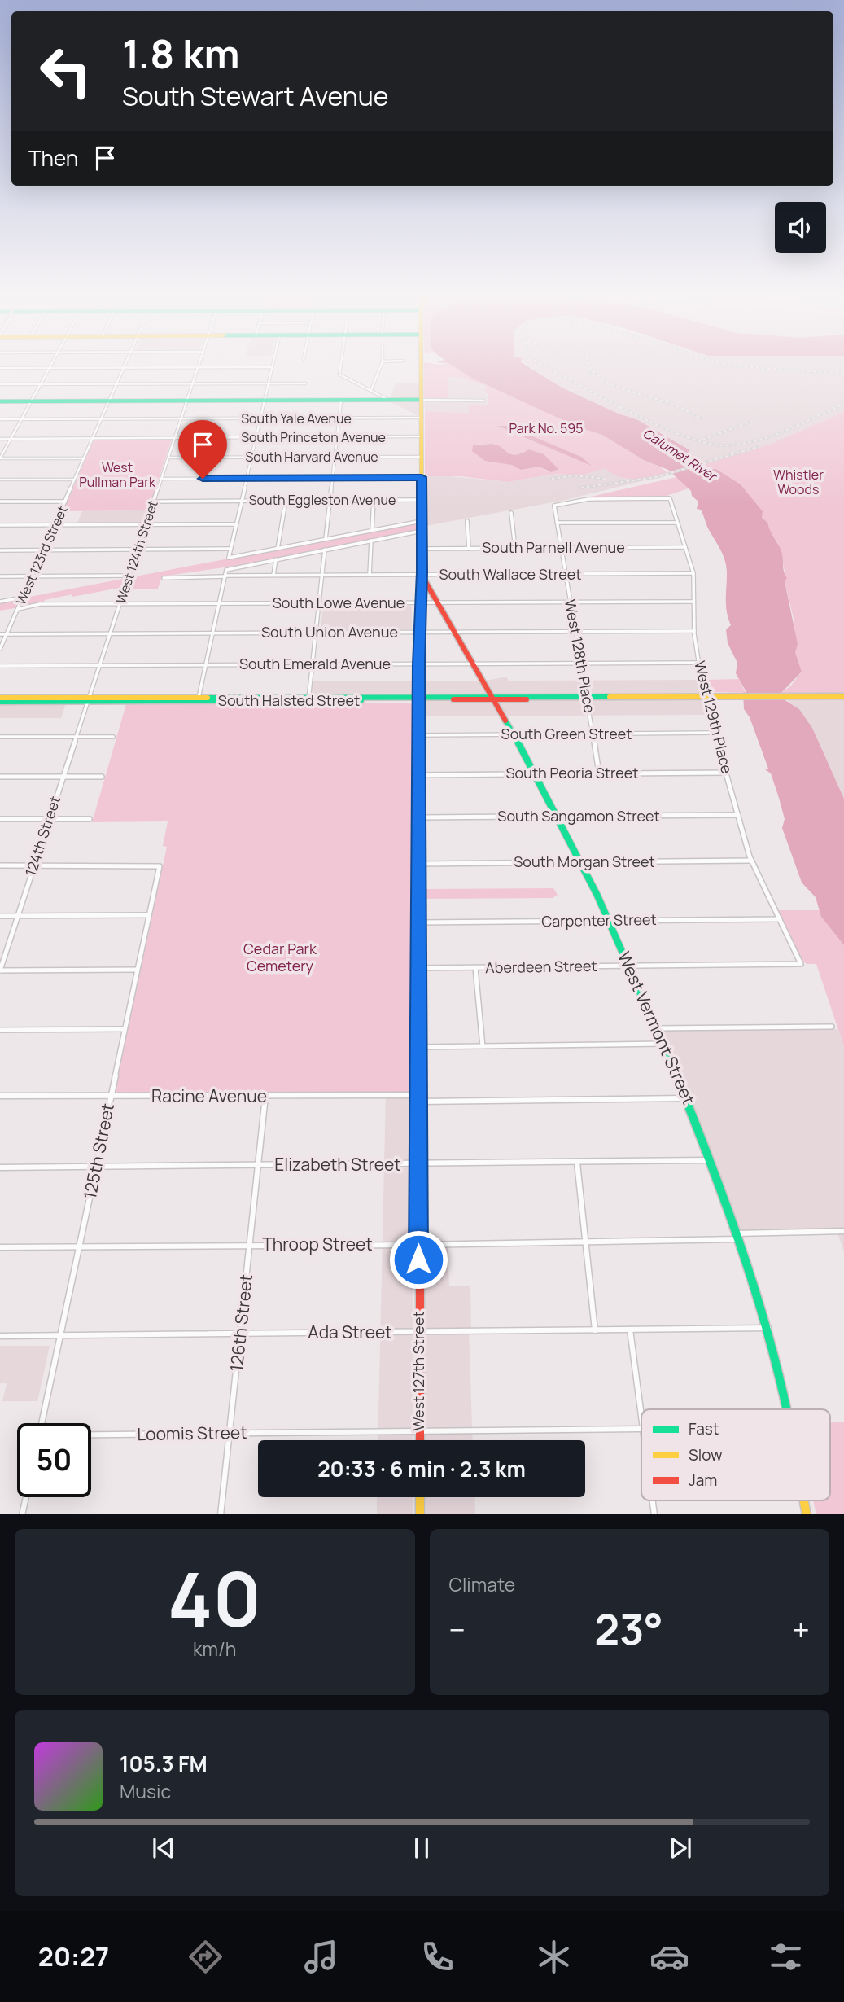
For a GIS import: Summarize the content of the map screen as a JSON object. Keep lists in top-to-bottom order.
{
  "streets": {
    "main road": ["South Halsted Street", "West Vermont Street", "West 127th Street"],
    "street": [
      "South Yale Avenue",
      "South Princeton Avenue",
      "South Harvard Avenue",
      "South Eggleston Avenue",
      "South Parnell Avenue",
      "West 124th Street",
      "West 123rd Street",
      "South Wallace Street",
      "South Lowe Avenue",
      "South Union Avenue",
      "West 128th Place",
      "South Emerald Avenue",
      "West 129th Place",
      "South Green Street",
      "South Peoria Street",
      "South Sangamon Street",
      "124th Street",
      "South Morgan Street",
      "Carpenter Street",
      "Aberdeen Street",
      "Racine Avenue",
      "125th Street",
      "Elizabeth Street",
      "Throop Street",
      "126th Street",
      "Ada Street",
      "Loomis Street"
    ]
  },
  "crossings": [
    ["South Yale Avenue", "West 124th Street"],
    ["South Yale Avenue", "West 123rd Street"],
    ["South Yale Avenue", "West 127th Street"],
    ["South Princeton Avenue", "West 124th Street"],
    ["South Princeton Avenue", "West 123rd Street"],
    ["South Princeton Avenue", "West 127th Street"],
    ["South Harvard Avenue", "West 124th Street"],
    ["South Harvard Avenue", "West 127th Street"],
    ["South Eggleston Avenue", "West 124th Street"],
    ["South Eggleston Avenue", "West 127th Street"],
    ["South Parnell Avenue", "West 128th Place"],
    ["South Parnell Avenue", "West 129th Place"],
    ["South Parnell Avenue", "West 127th Street"],
    ["West 124th Street", "South Lowe Avenue"],
    ["West 124th Street", "South Union Avenue"],
    ["West 124th Street", "South Emerald Avenue"],
    ["West 124th Street", "South Halsted Street"],
    ["West 124th Street", "124th Street"],
    ["West 123rd Street", "South Lowe Avenue"],
    ["West 123rd Street", "South Union Avenue"],
    ["South Wallace Street", "West 128th Place"],
    ["South Wallace Street", "West 129th Place"],
    ["South Wallace Street", "West Vermont Street"],
    ["South Wallace Street", "West 127th Street"],
    ["South Lowe Avenue", "West 128th Place"],
    ["South Lowe Avenue", "West 129th Place"],
    ["South Lowe Avenue", "West Vermont Street"],
    ["South Lowe Avenue", "West 127th Street"],
    ["South Union Avenue", "West 128th Place"],
    ["South Union Avenue", "West 129th Place"],
    ["South Union Avenue", "West Vermont Street"],
    ["South Union Avenue", "West 127th Street"],
    ["West 128th Place", "South Emerald Avenue"],
    ["West 128th Place", "South Halsted Street"],
    ["West 128th Place", "West 129th Place"],
    ["West 128th Place", "South Green Street"],
    ["West 128th Place", "South Peoria Street"],
    ["South Emerald Avenue", "West 129th Place"],
    ["South Emerald Avenue", "West Vermont Street"],
    ["South Emerald Avenue", "West 127th Street"],
    ["South Halsted Street", "West 129th Place"],
    ["South Halsted Street", "124th Street"],
    ["South Halsted Street", "West Vermont Street"],
    ["South Halsted Street", "West 127th Street"],
    ["West 129th Place", "South Green Street"],
    ["West 129th Place", "South Peoria Street"],
    ["West 129th Place", "South Sangamon Street"],
    ["West 129th Place", "South Morgan Street"],
    ["West 129th Place", "Carpenter Street"],
    ["West 129th Place", "Aberdeen Street"],
    ["South Green Street", "West Vermont Street"],
    ["South Green Street", "West 127th Street"],
    ["South Peoria Street", "West Vermont Street"],
    ["South Peoria Street", "West 127th Street"],
    ["South Sangamon Street", "West Vermont Street"],
    ["South Sangamon Street", "West 127th Street"],
    ["124th Street", "125th Street"],
    ["South Morgan Street", "West Vermont Street"],
    ["South Morgan Street", "West 127th Street"],
    ["Carpenter Street", "West Vermont Street"],
    ["Carpenter Street", "West 127th Street"],
    ["Aberdeen Street", "West Vermont Street"],
    ["Aberdeen Street", "West 127th Street"],
    ["West Vermont Street", "Racine Avenue"],
    ["West Vermont Street", "Elizabeth Street"],
    ["West Vermont Street", "Throop Street"],
    ["West Vermont Street", "Ada Street"],
    ["West Vermont Street", "West 127th Street"],
    ["Racine Avenue", "125th Street"],
    ["Racine Avenue", "126th Street"],
    ["Racine Avenue", "West 127th Street"],
    ["125th Street", "Elizabeth Street"],
    ["125th Street", "Throop Street"],
    ["125th Street", "Ada Street"],
    ["Elizabeth Street", "126th Street"],
    ["Elizabeth Street", "West 127th Street"],
    ["Throop Street", "126th Street"],
    ["Throop Street", "West 127th Street"],
    ["126th Street", "Ada Street"],
    ["126th Street", "Loomis Street"],
    ["Ada Street", "West 127th Street"],
    ["West 127th Street", "Loomis Street"]
  ],
  "water": ["Calumet River"],
  "parks": [
    "Park No. 595",
    "West Pullman Park",
    "Whistler Woods",
    "Cedar Park Cemetery"
  ],
  "legend": ["Fast", "Slow", "Jam"],
  "page": {
    "turn": ["1.8 km", "South Stewart Avenue"],
    "then": "Then",
    "limit": "50",
    "trip": "20:33 · 6 min · 2.3 km",
    "tile": [
      ["40", "km/h"],
      "Climate"
    ],
    "heat": ["−", "23°", "+"],
    "song": ["105.3 FM", "Music"],
    "tabs": "20:27"
  }
}
